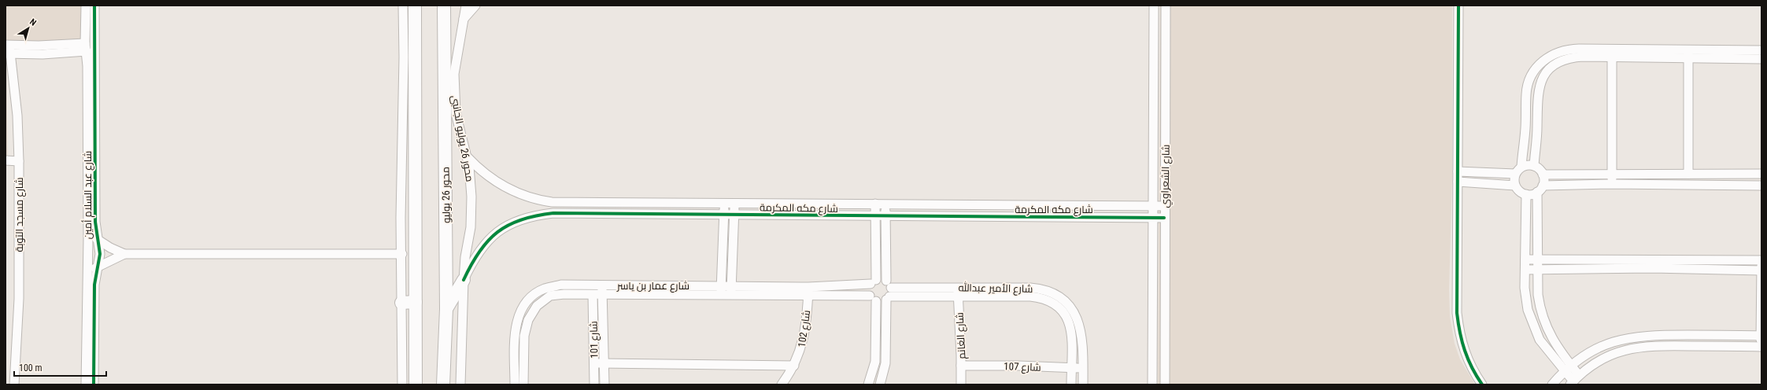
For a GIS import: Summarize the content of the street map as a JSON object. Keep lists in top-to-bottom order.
{
  "streets": {
    "highway": ["محور 26 يوليو"],
    "street": [
      "محور 26 يوليو الجانبى",
      "شارع الشعراوي",
      "شارع عبد السلام أمين",
      "شارع مكه المكرمة",
      "شارع مسجد التوبة",
      "شارع عمار بن ياسر",
      "شارع الأمير عبدالله",
      "شارع 102",
      "شارع الغانم",
      "شارع 101",
      "شارع 107"
    ]
  },
  "crossings": [
    ["محور 26 يوليو الجانبى", "شارع مكه المكرمة"],
    ["شارع الشعراوي", "شارع مكه المكرمة"],
    ["شارع عمار بن ياسر", "شارع الأمير عبدالله"],
    ["شارع عمار بن ياسر", "شارع 102"],
    ["شارع عمار بن ياسر", "شارع 101"],
    ["شارع الأمير عبدالله", "شارع الغانم"],
    ["شارع الأمير عبدالله", "شارع 107"],
    ["شارع الغانم", "شارع 107"]
  ],
  "scale_bar": "100 m",
  "north": "top right"
}
